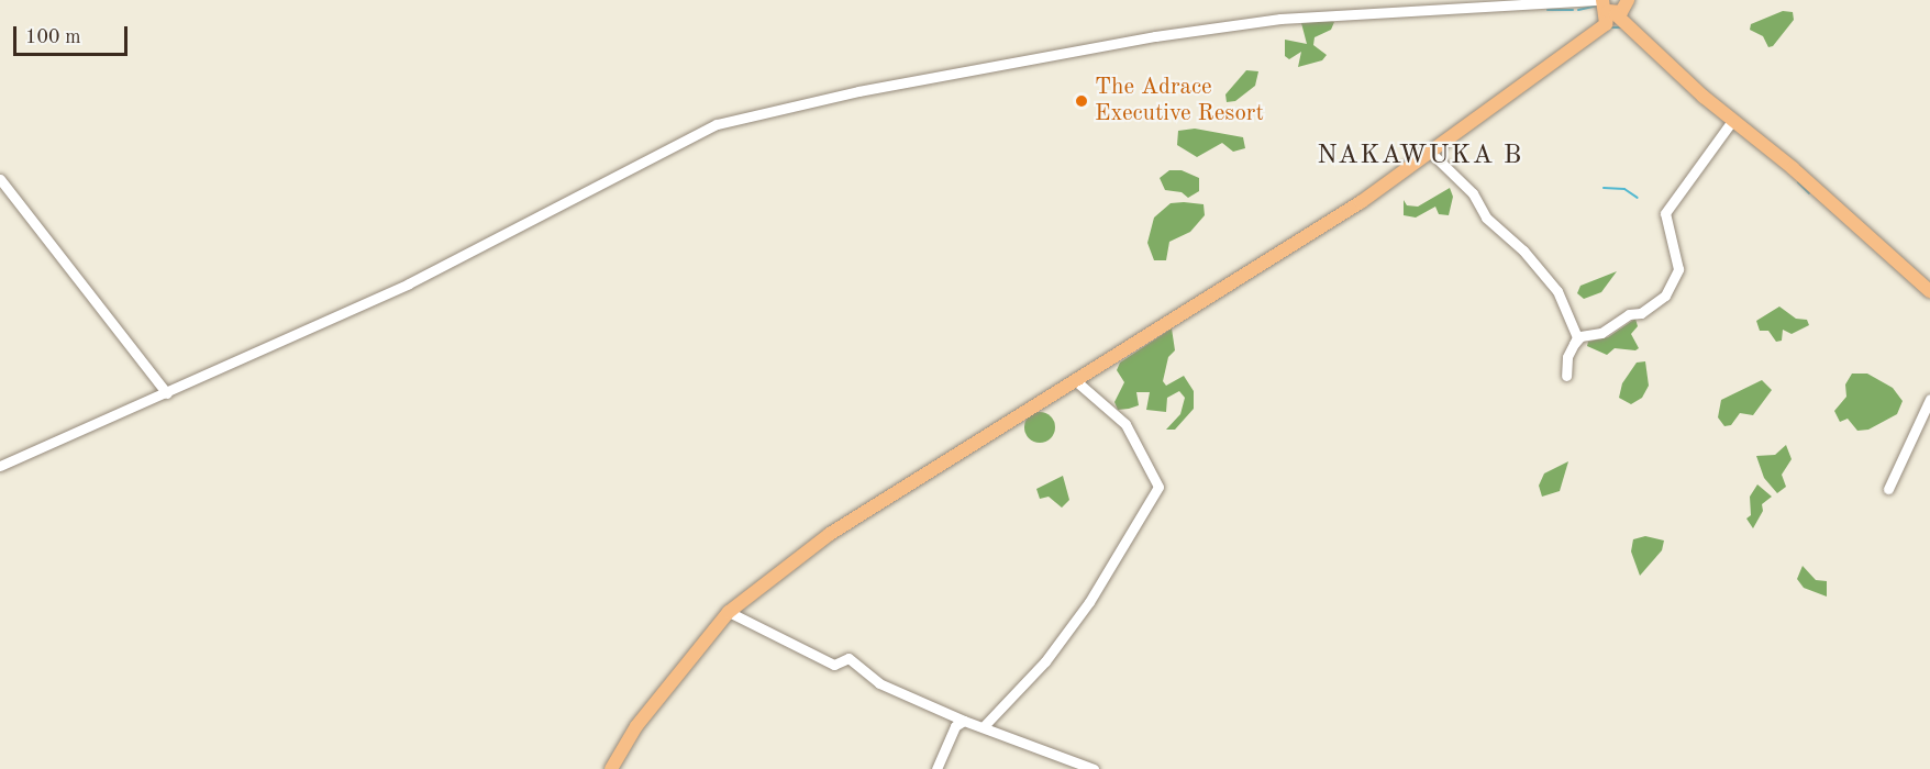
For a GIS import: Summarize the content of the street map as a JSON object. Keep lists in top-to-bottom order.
{
  "districts": ["NAKAWUKA B"],
  "places": ["The Adrace Executive Resort"],
  "scale_bar": "100 m"
}
